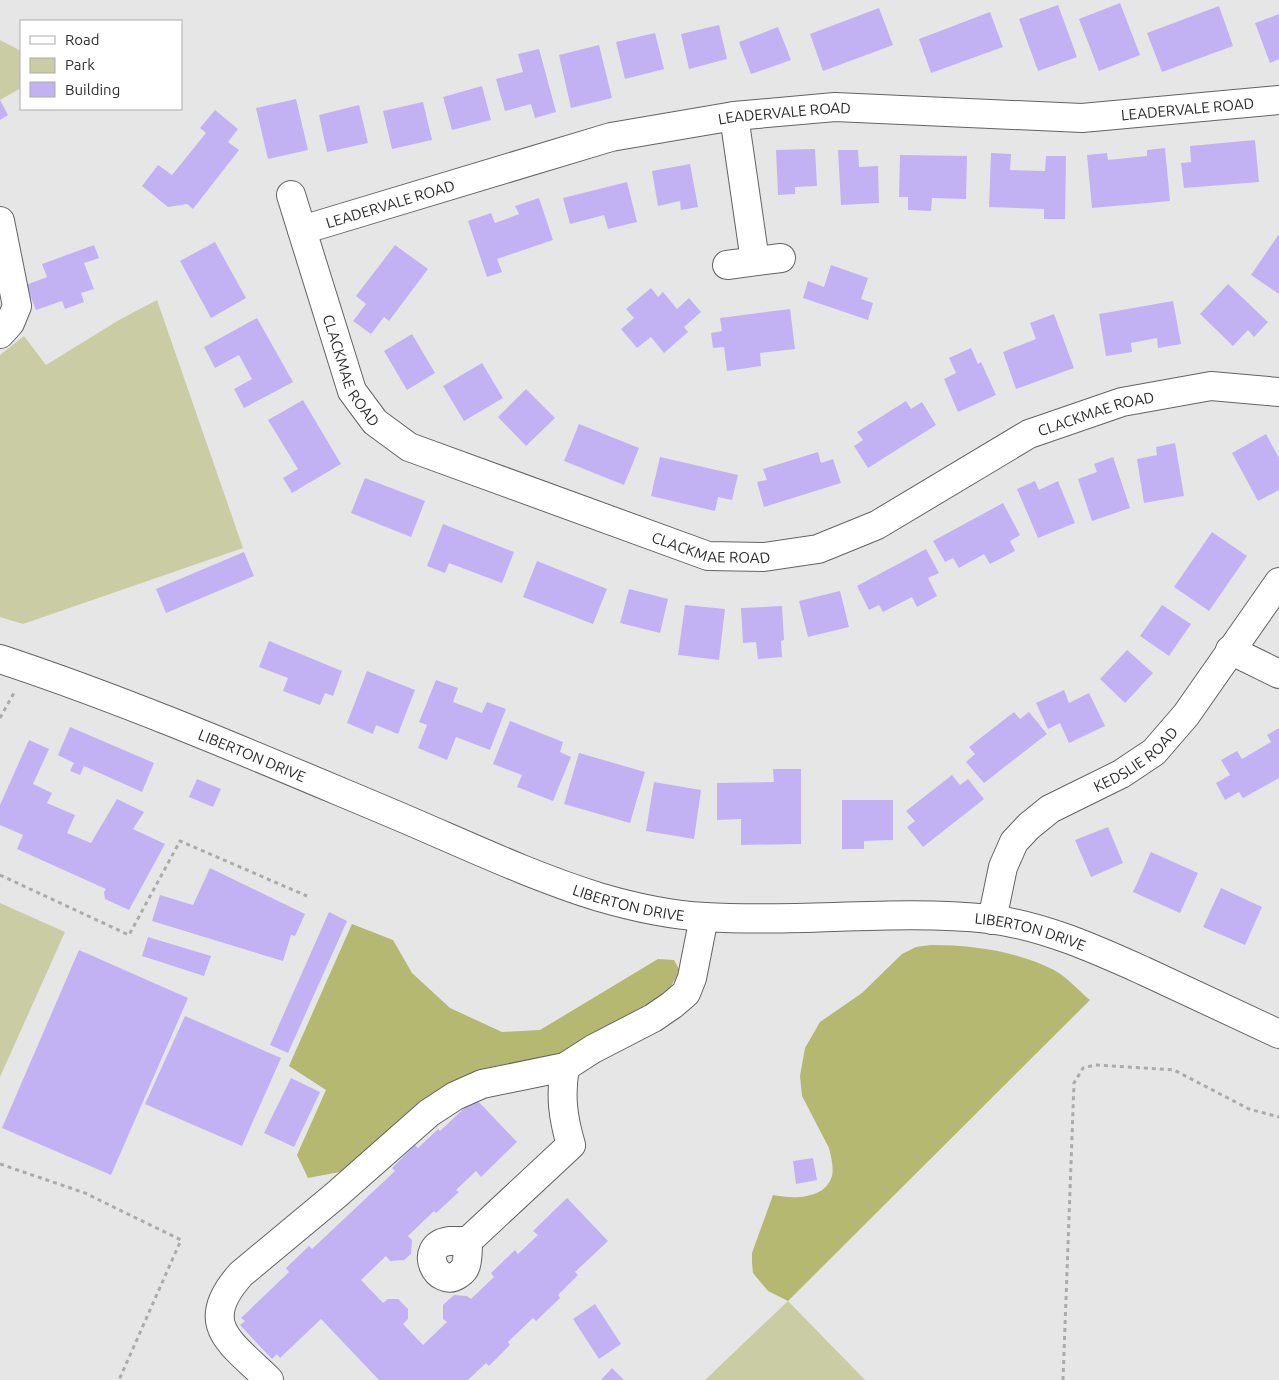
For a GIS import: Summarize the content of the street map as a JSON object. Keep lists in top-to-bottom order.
{
  "streets": {
    "street": [
      "LEADERVALE ROAD",
      "CLACKMAE ROAD",
      "LIBERTON DRIVE",
      "KEDSLIE ROAD"
    ]
  },
  "crossings": [
    ["LEADERVALE ROAD", "CLACKMAE ROAD"],
    ["LIBERTON DRIVE", "KEDSLIE ROAD"]
  ],
  "legend": ["Road", "Park", "Building"]
}
